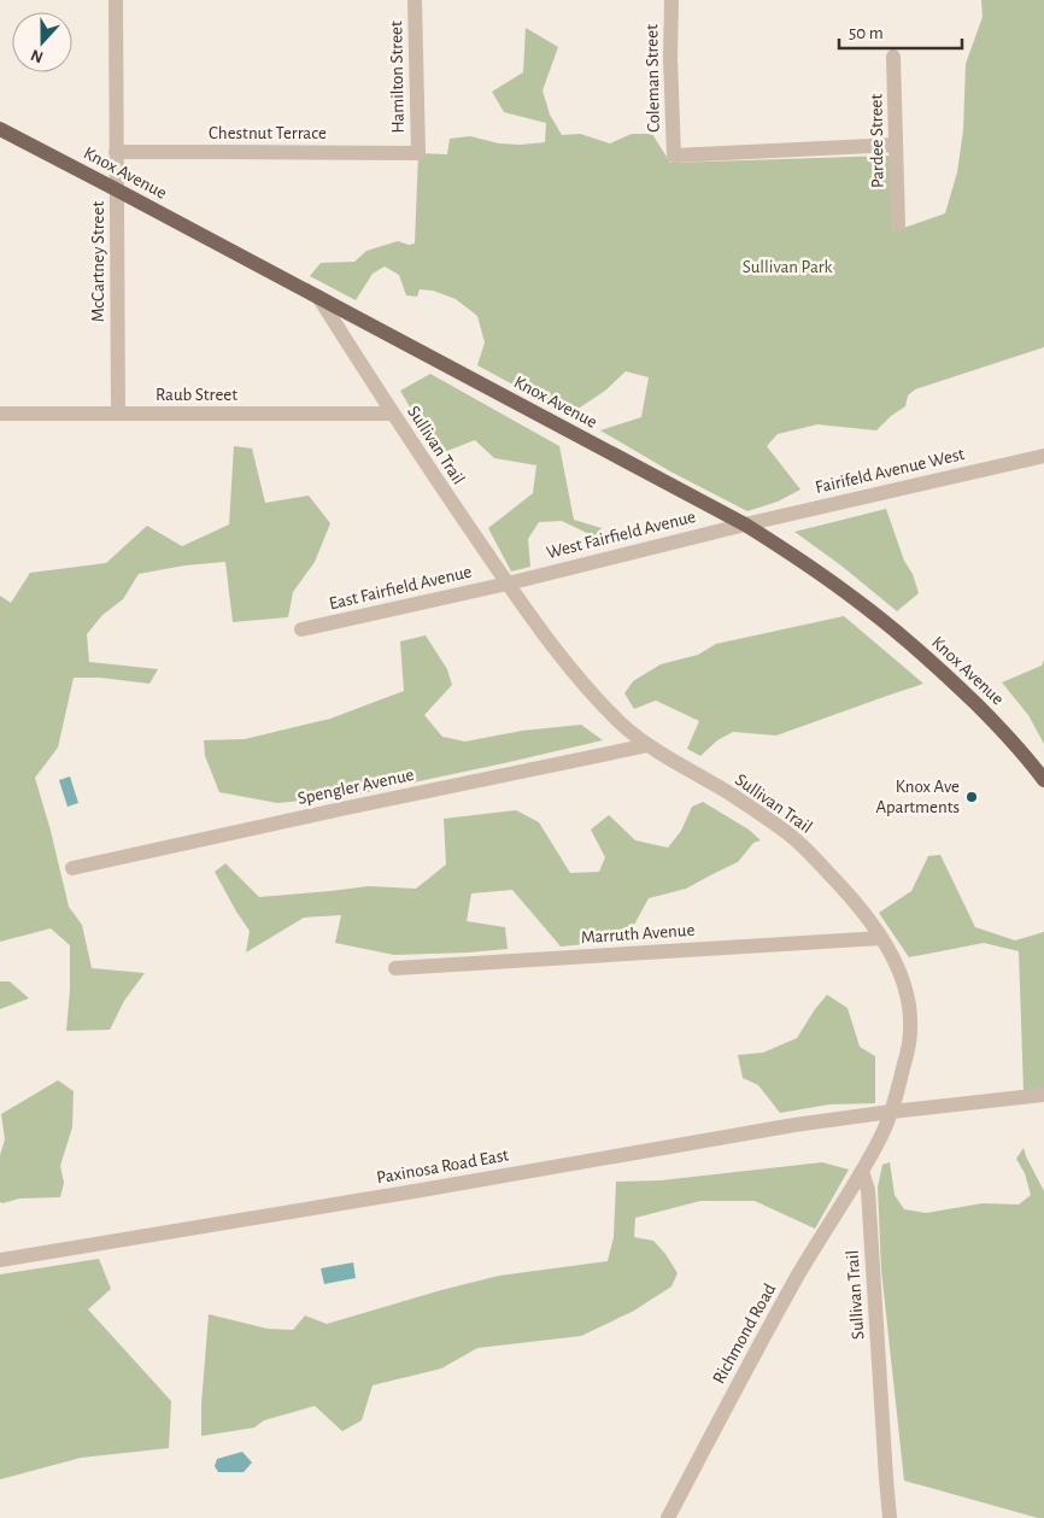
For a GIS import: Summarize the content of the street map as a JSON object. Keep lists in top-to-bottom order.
{
  "streets": {
    "main road": ["Knox Avenue"],
    "street": [
      "Hamilton Street",
      "Coleman Street",
      "Chestnut Terrace",
      "Pardee Street",
      "McCartney Street",
      "Raub Street",
      "Sullivan Trail",
      "Fairifeld Avenue West",
      "West Fairfield Avenue",
      "East Fairfield Avenue",
      "Spengler Avenue",
      "Marruth Avenue",
      "Paxinosa Road East",
      "Richmond Road"
    ]
  },
  "crossings": [
    ["Hamilton Street", "Chestnut Terrace"],
    ["Coleman Street", "Pardee Street"],
    ["Chestnut Terrace", "McCartney Street"],
    ["Knox Avenue", "McCartney Street"],
    ["Knox Avenue", "Sullivan Trail"],
    ["Knox Avenue", "Fairifeld Avenue West"],
    ["Knox Avenue", "West Fairfield Avenue"],
    ["McCartney Street", "Raub Street"],
    ["Raub Street", "Sullivan Trail"],
    ["Sullivan Trail", "West Fairfield Avenue"],
    ["Sullivan Trail", "East Fairfield Avenue"],
    ["Sullivan Trail", "Spengler Avenue"],
    ["Sullivan Trail", "Marruth Avenue"],
    ["Sullivan Trail", "Paxinosa Road East"],
    ["Sullivan Trail", "Richmond Road"],
    ["Fairifeld Avenue West", "West Fairfield Avenue"],
    ["West Fairfield Avenue", "East Fairfield Avenue"]
  ],
  "parks": ["Sullivan Park"],
  "places": ["Knox Ave Apartments"],
  "scale_bar": "50 m",
  "north": "bottom"
}
